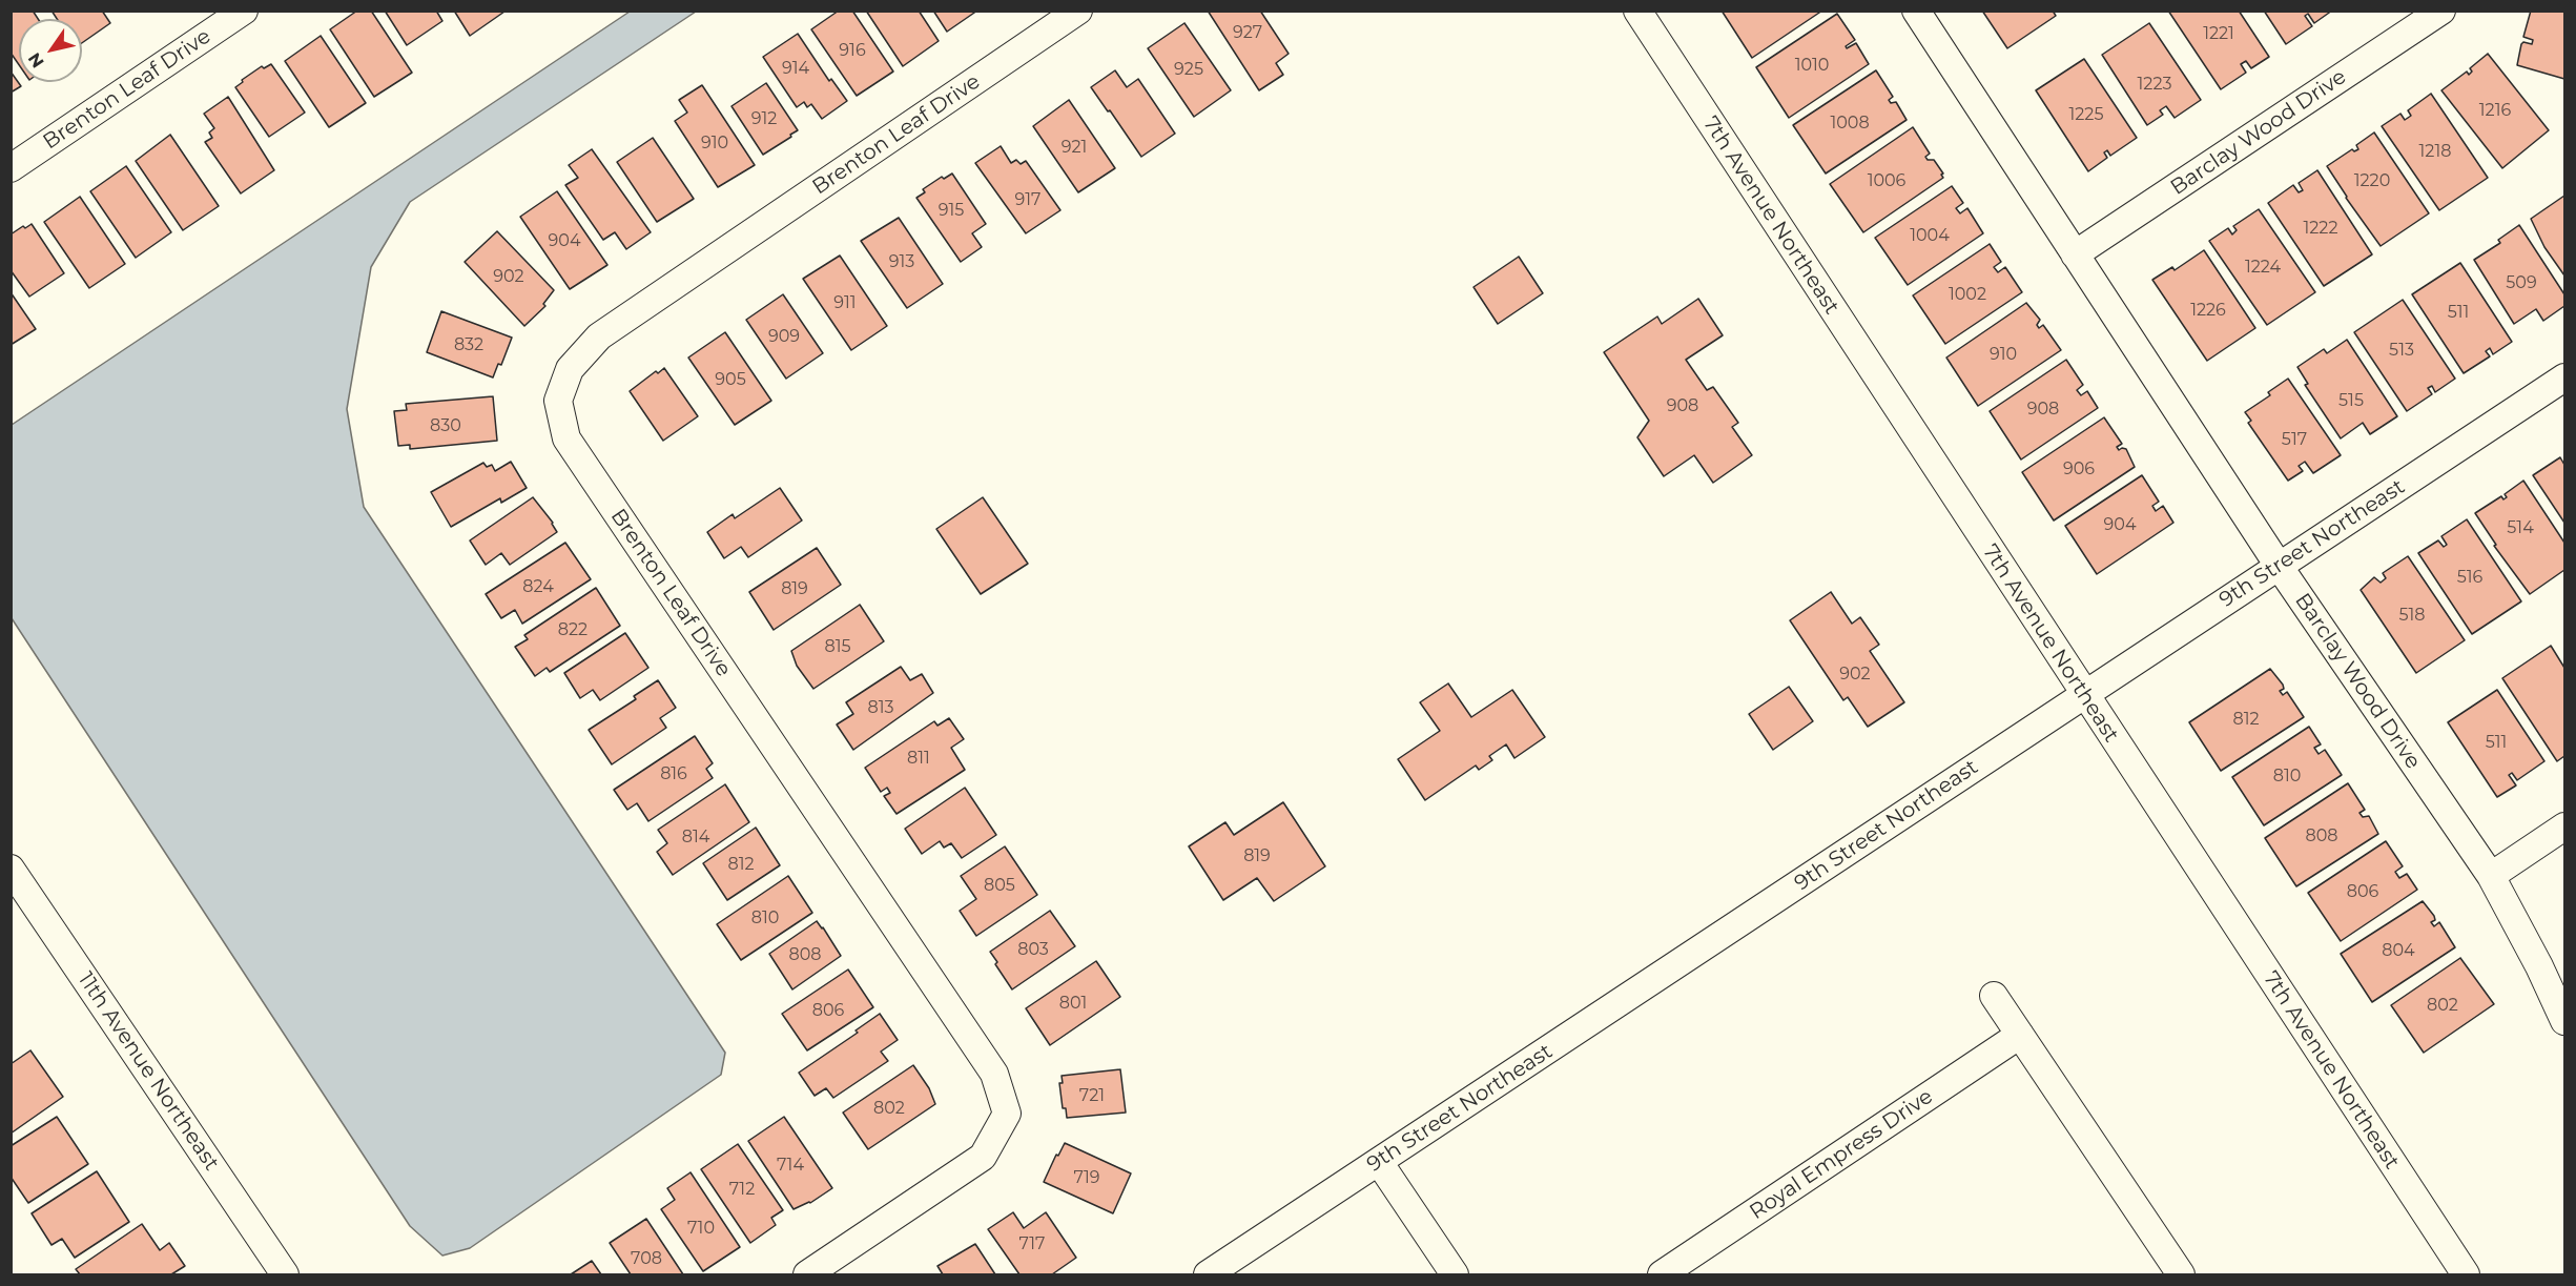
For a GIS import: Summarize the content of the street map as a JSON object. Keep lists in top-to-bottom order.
{
  "streets": {
    "street": [
      "Brenton Leaf Drive",
      "Barclay Wood Drive",
      "7th Avenue Northeast",
      "9th Street Northeast",
      "11th Avenue Northeast",
      "Royal Empress Drive"
    ]
  },
  "crossings": [
    ["Barclay Wood Drive", "9th Street Northeast"],
    ["7th Avenue Northeast", "9th Street Northeast"]
  ],
  "house_numbers": [
    "927",
    "1221",
    "916",
    "1010",
    "914",
    "925",
    "1223",
    "1216",
    "1225",
    "912",
    "1008",
    "910",
    "921",
    "1218",
    "1006",
    "1220",
    "917",
    "915",
    "1222",
    "1004",
    "904",
    "913",
    "1224",
    "902",
    "509",
    "1002",
    "911",
    "1226",
    "511",
    "909",
    "832",
    "513",
    "910",
    "905",
    "515",
    "908",
    "908",
    "830",
    "517",
    "906",
    "904",
    "514",
    "516",
    "824",
    "819",
    "518",
    "822",
    "815",
    "902",
    "813",
    "812",
    "511",
    "811",
    "816",
    "810",
    "808",
    "814",
    "819",
    "812",
    "805",
    "806",
    "810",
    "803",
    "804",
    "808",
    "801",
    "802",
    "806",
    "721",
    "802",
    "714",
    "719",
    "712",
    "710",
    "717",
    "708"
  ],
  "north": "bottom left"
}
